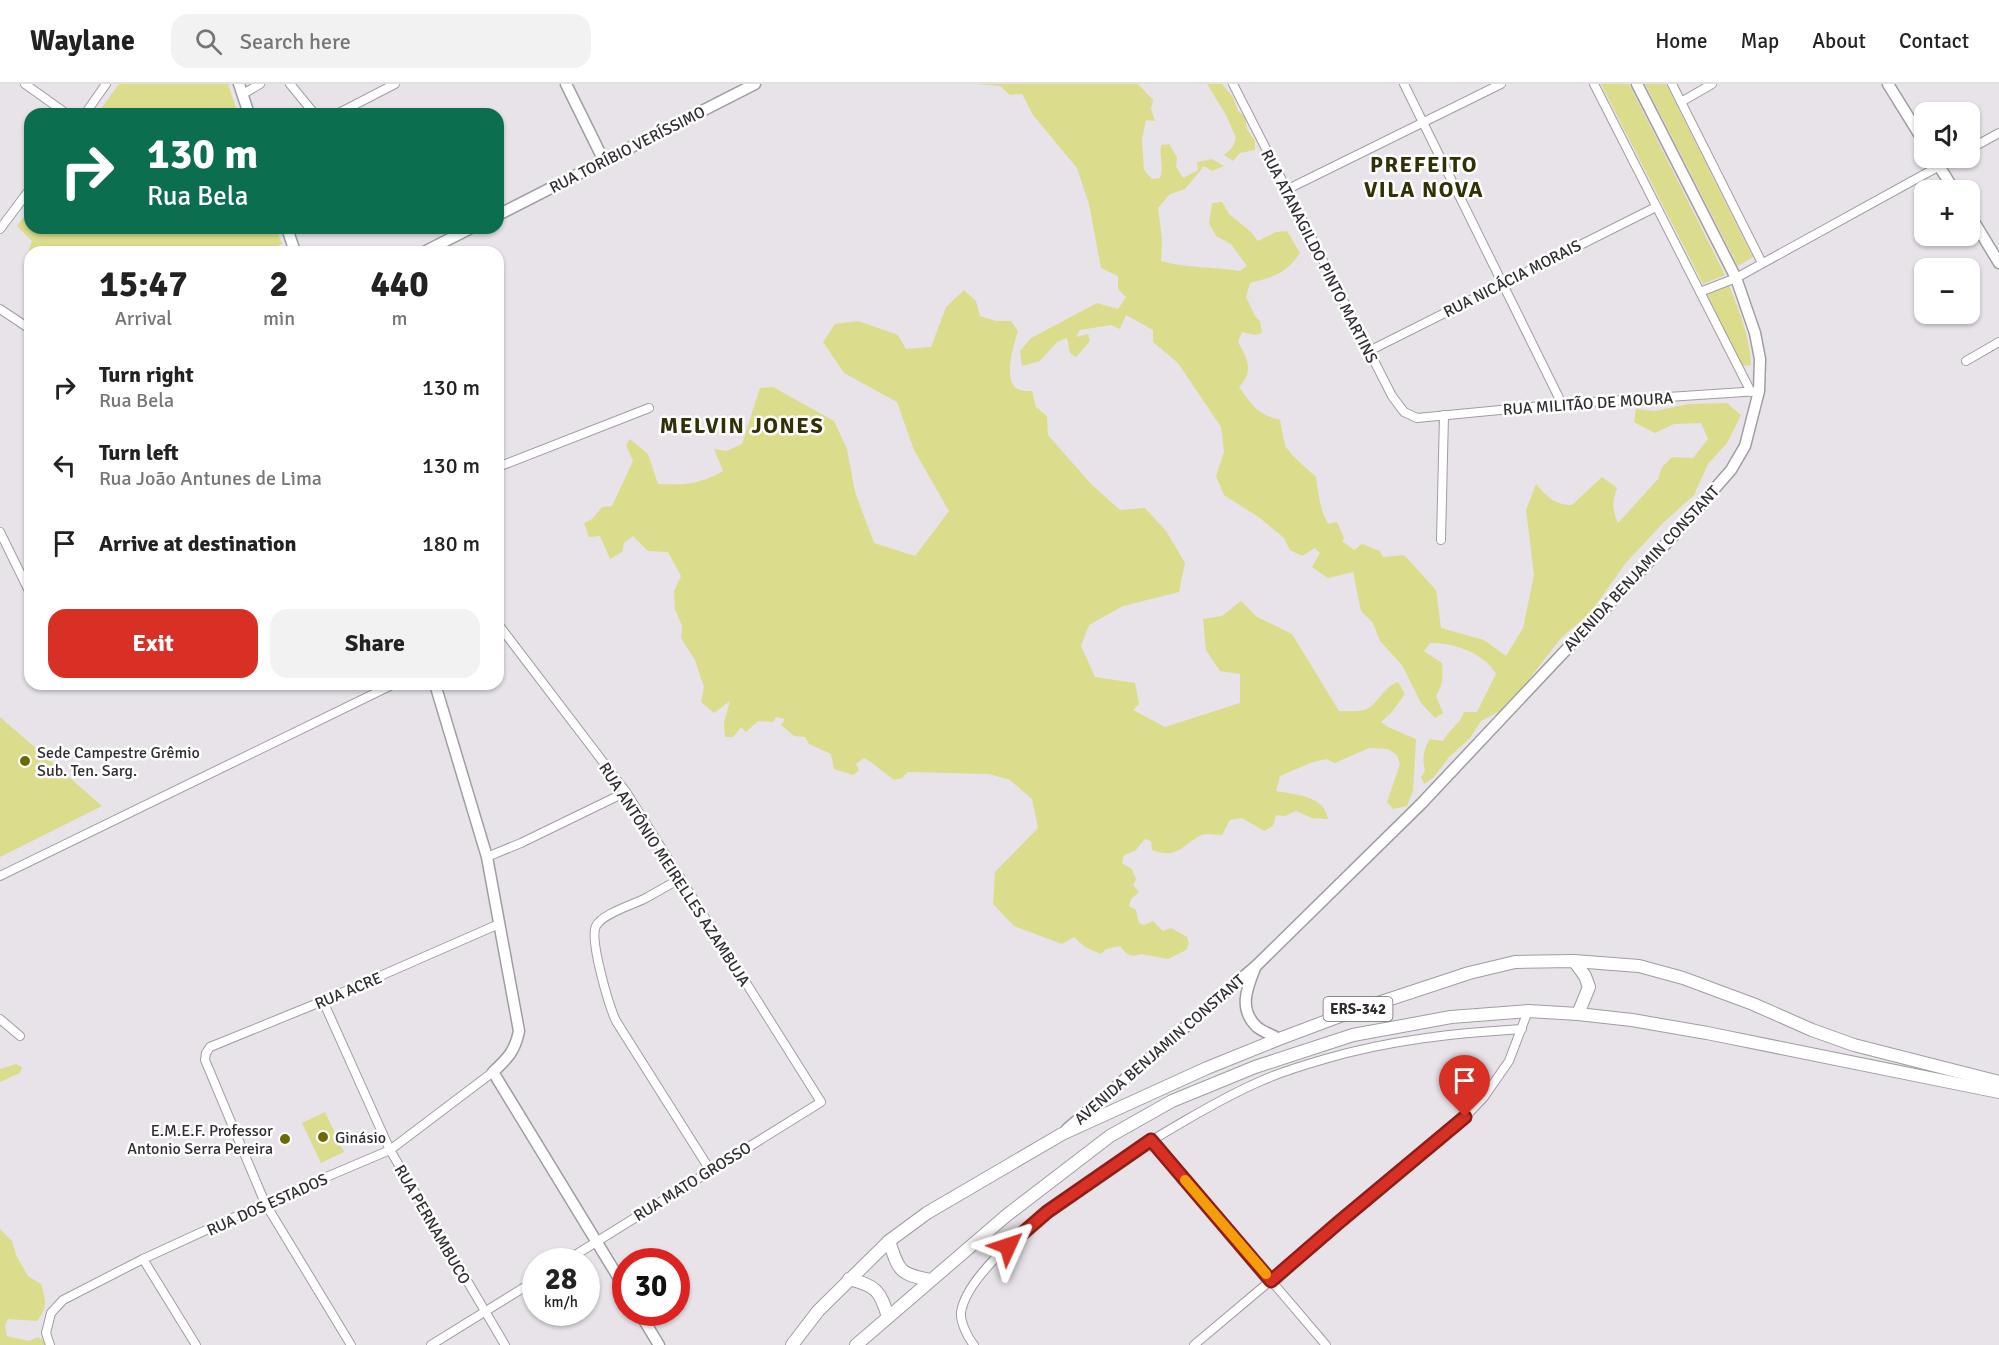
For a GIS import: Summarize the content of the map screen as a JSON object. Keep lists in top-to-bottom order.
{
  "streets": {
    "main road": ["RUA TORÍBIO VERÍSSIMO", "AVENIDA BENJAMIN CONSTANT", "ERS-342"],
    "street": [
      "RUA ATANAGILDO PINTO MARTINS",
      "RUA NICÁCIA MORAIS",
      "RUA MILITÃO DE MOURA",
      "RUA ANTÔNIO MEIRELLES AZAMBUJA",
      "RUA ACRE",
      "RUA MATO GROSSO",
      "RUA DOS ESTADOS",
      "RUA PERNAMBUCO"
    ]
  },
  "crossings": [
    ["RUA ATANAGILDO PINTO MARTINS", "RUA NICÁCIA MORAIS"],
    ["RUA ATANAGILDO PINTO MARTINS", "RUA MILITÃO DE MOURA"],
    ["RUA MILITÃO DE MOURA", "AVENIDA BENJAMIN CONSTANT"],
    ["AVENIDA BENJAMIN CONSTANT", "ERS-342"],
    ["RUA ANTÔNIO MEIRELLES AZAMBUJA", "RUA MATO GROSSO"],
    ["RUA ACRE", "RUA DOS ESTADOS"],
    ["RUA ACRE", "RUA PERNAMBUCO"],
    ["RUA DOS ESTADOS", "RUA PERNAMBUCO"]
  ],
  "districts": ["PREFEITO VILA NOVA", "MELVIN JONES"],
  "places": ["Sede Campestre Grêmio Sub. Ten. Sarg.", "Ginásio", "E.M.E.F. Professor Antonio Serra Pereira"],
  "page": {
    "header": "Waylane",
    "search": "Search here",
    "nav": [
      "Home",
      "Map",
      "About",
      "Contact"
    ],
    "map_buttons": ["+", "−"],
    "turn": ["130 m", "Rua Bela"],
    "eta": [
      "15:47",
      "Arrival",
      "2",
      "min",
      "440",
      "m"
    ],
    "list": [
      {
        "name": "Turn right",
        "note": "Rua Bela",
        "value": "130 m"
      },
      {
        "name": "Turn left",
        "note": "Rua João Antunes de Lima",
        "value": "130 m"
      },
      {
        "name": "Arrive at destination",
        "value": "180 m"
      }
    ],
    "buttons": ["Exit", "Share"],
    "speed": "28 km/h",
    "limit": "30"
  }
}
